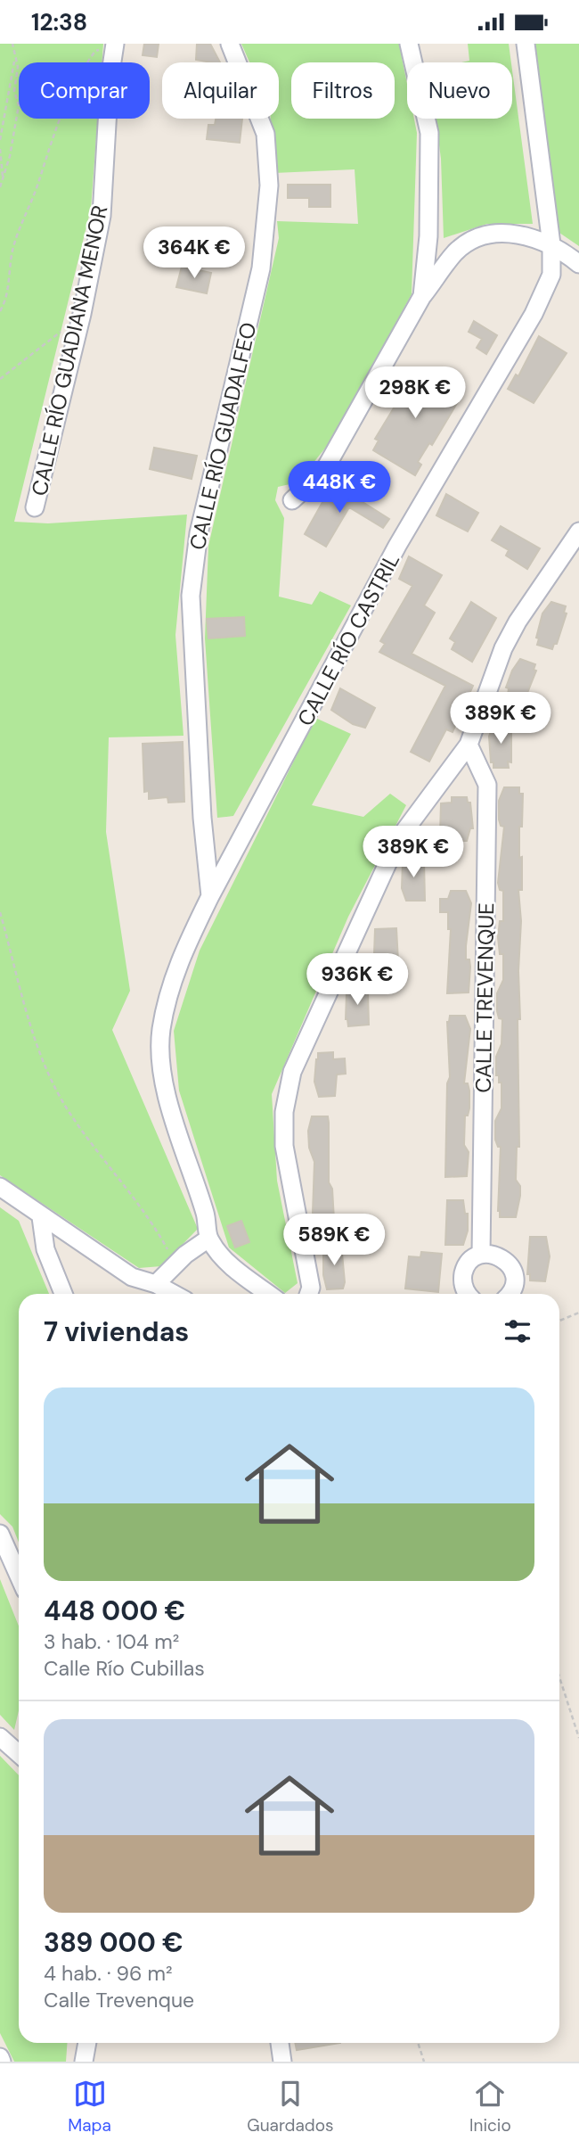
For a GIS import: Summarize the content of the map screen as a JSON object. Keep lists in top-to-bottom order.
{
  "streets": {
    "street": [
      "CALLE RÍO GUADIANA MENOR",
      "CALLE RÍO GUADALFEO",
      "CALLE RÍO CASTRIL",
      "CALLE TREVENQUE"
    ]
  },
  "crossings": [
    ["CALLE RÍO GUADALFEO", "CALLE RÍO CASTRIL"]
  ],
  "page": {
    "status": "12:38",
    "chip": [
      "Comprar",
      "Alquilar",
      "Filtros",
      "Nuevo"
    ],
    "price": [
      "364K €",
      "298K €",
      "448K €",
      "389K €",
      "389K €",
      "936K €",
      "589K €"
    ],
    "heading": "7 viviendas",
    "list": [
      {
        "name": "448 000 €",
        "note": "3 hab. · 104 m² · Calle Río Cubillas"
      },
      {
        "name": "389 000 €",
        "note": "4 hab. · 96 m² · Calle Trevenque"
      }
    ],
    "tabs": ["Mapa", "Guardados", "Inicio"]
  }
}
